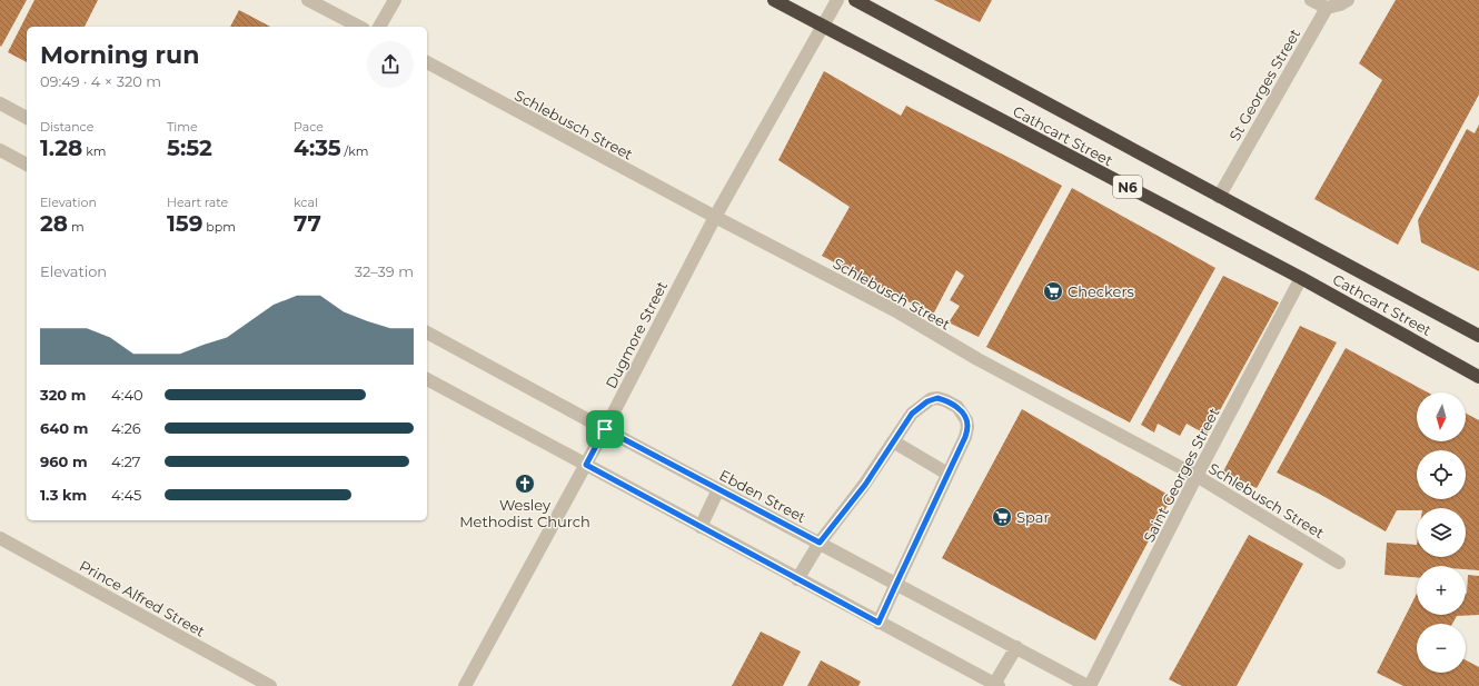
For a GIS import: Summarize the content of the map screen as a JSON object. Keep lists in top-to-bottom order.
{
  "streets": {
    "highway": ["Cathcart Street", "N6"],
    "street": [
      "St Georges Street",
      "Schlebusch Street",
      "Dugmore Street",
      "Saint Georges Street",
      "Ebden Street",
      "Prince Alfred Street"
    ]
  },
  "crossings": [
    ["St Georges Street", "Cathcart Street"],
    ["Schlebusch Street", "Dugmore Street"],
    ["Schlebusch Street", "Saint Georges Street"],
    ["Cathcart Street", "Dugmore Street"],
    ["Cathcart Street", "Saint Georges Street"],
    ["Dugmore Street", "Ebden Street"],
    ["Saint Georges Street", "Ebden Street"]
  ],
  "places": {
    "supermarket": ["Checkers", "Spar"],
    "church": ["Wesley Methodist Church"]
  },
  "north": "bottom",
  "page": {
    "heading": ["Morning run", "09:49 · 4 × 320 m"],
    "stats": [
      ["Distance", "1.28 km"],
      ["Time", "5:52"],
      ["Pace", "4:35 /km"],
      ["Elevation", "28 m"],
      ["Heart rate", "159 bpm"],
      ["kcal", "77"]
    ],
    "chart": ["Elevation", "32–39 m"],
    "list": [
      {
        "name": "320 m",
        "note": "4:40"
      },
      {
        "name": "640 m",
        "note": "4:26"
      },
      {
        "name": "960 m",
        "note": "4:27"
      },
      {
        "name": "1.3 km",
        "note": "4:45"
      }
    ],
    "map_buttons": ["+", "−"]
  }
}
